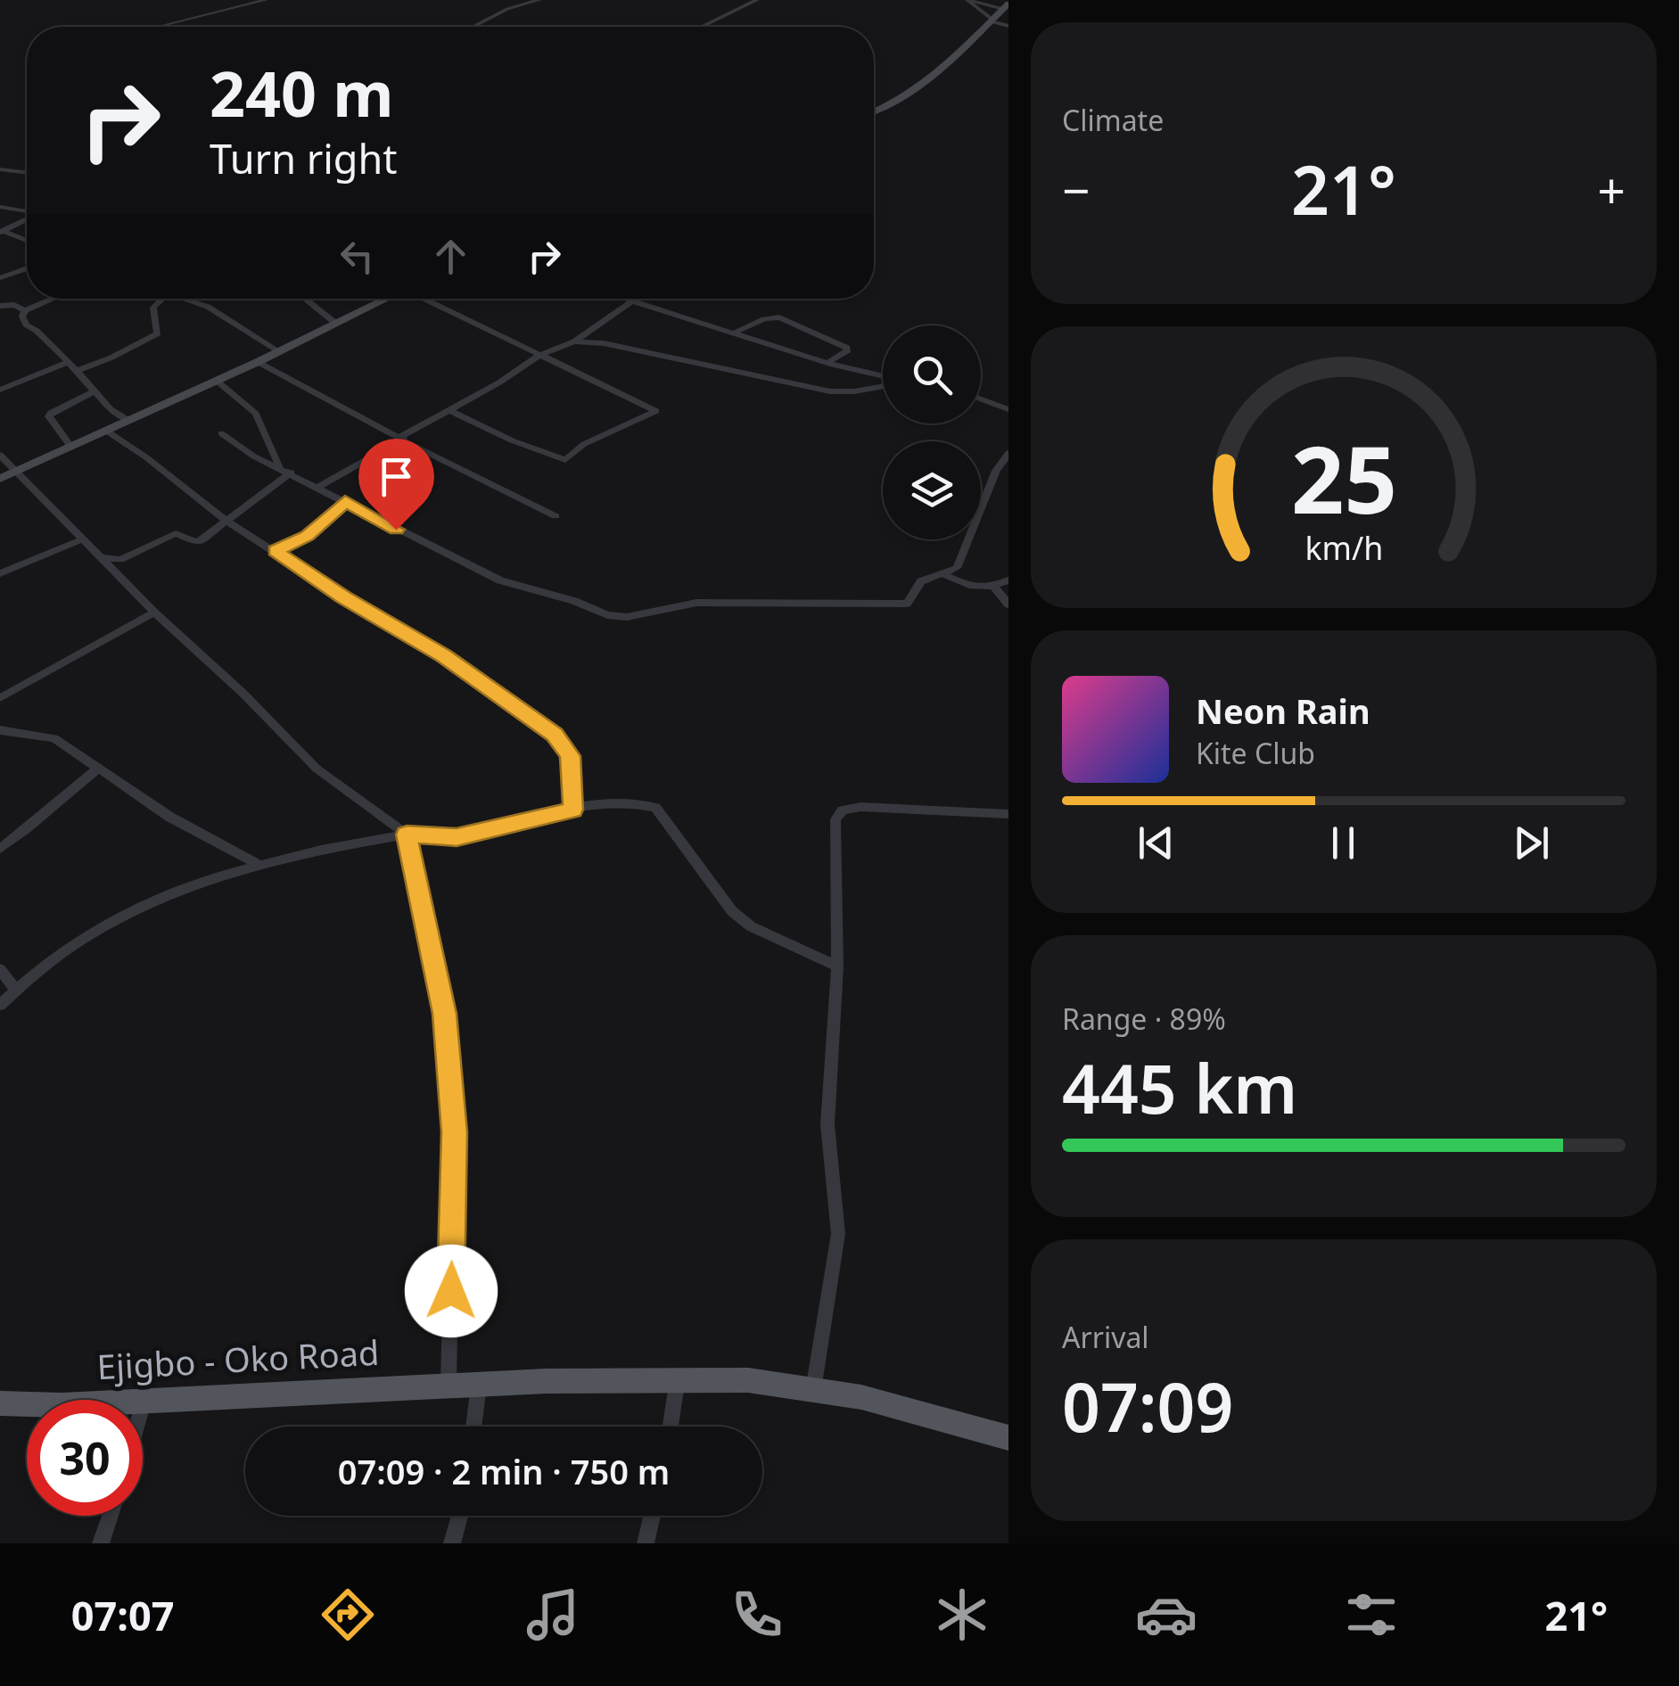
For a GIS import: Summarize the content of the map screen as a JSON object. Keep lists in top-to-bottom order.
{
  "streets": {
    "main road": ["Ejigbo - Oko Road"]
  },
  "page": {
    "tile": [
      "Climate",
      ["Range · 89%", "445 km"],
      ["Arrival", "07:09"]
    ],
    "turn": ["240 m", "Turn right"],
    "heat": ["−", "21°", "+"],
    "song": ["Neon Rain", "Kite Club"],
    "limit": "30",
    "trip": "07:09 · 2 min · 750 m",
    "tabs": ["07:07", "21°"],
    "gauge": ["25", "km/h"]
  }
}
